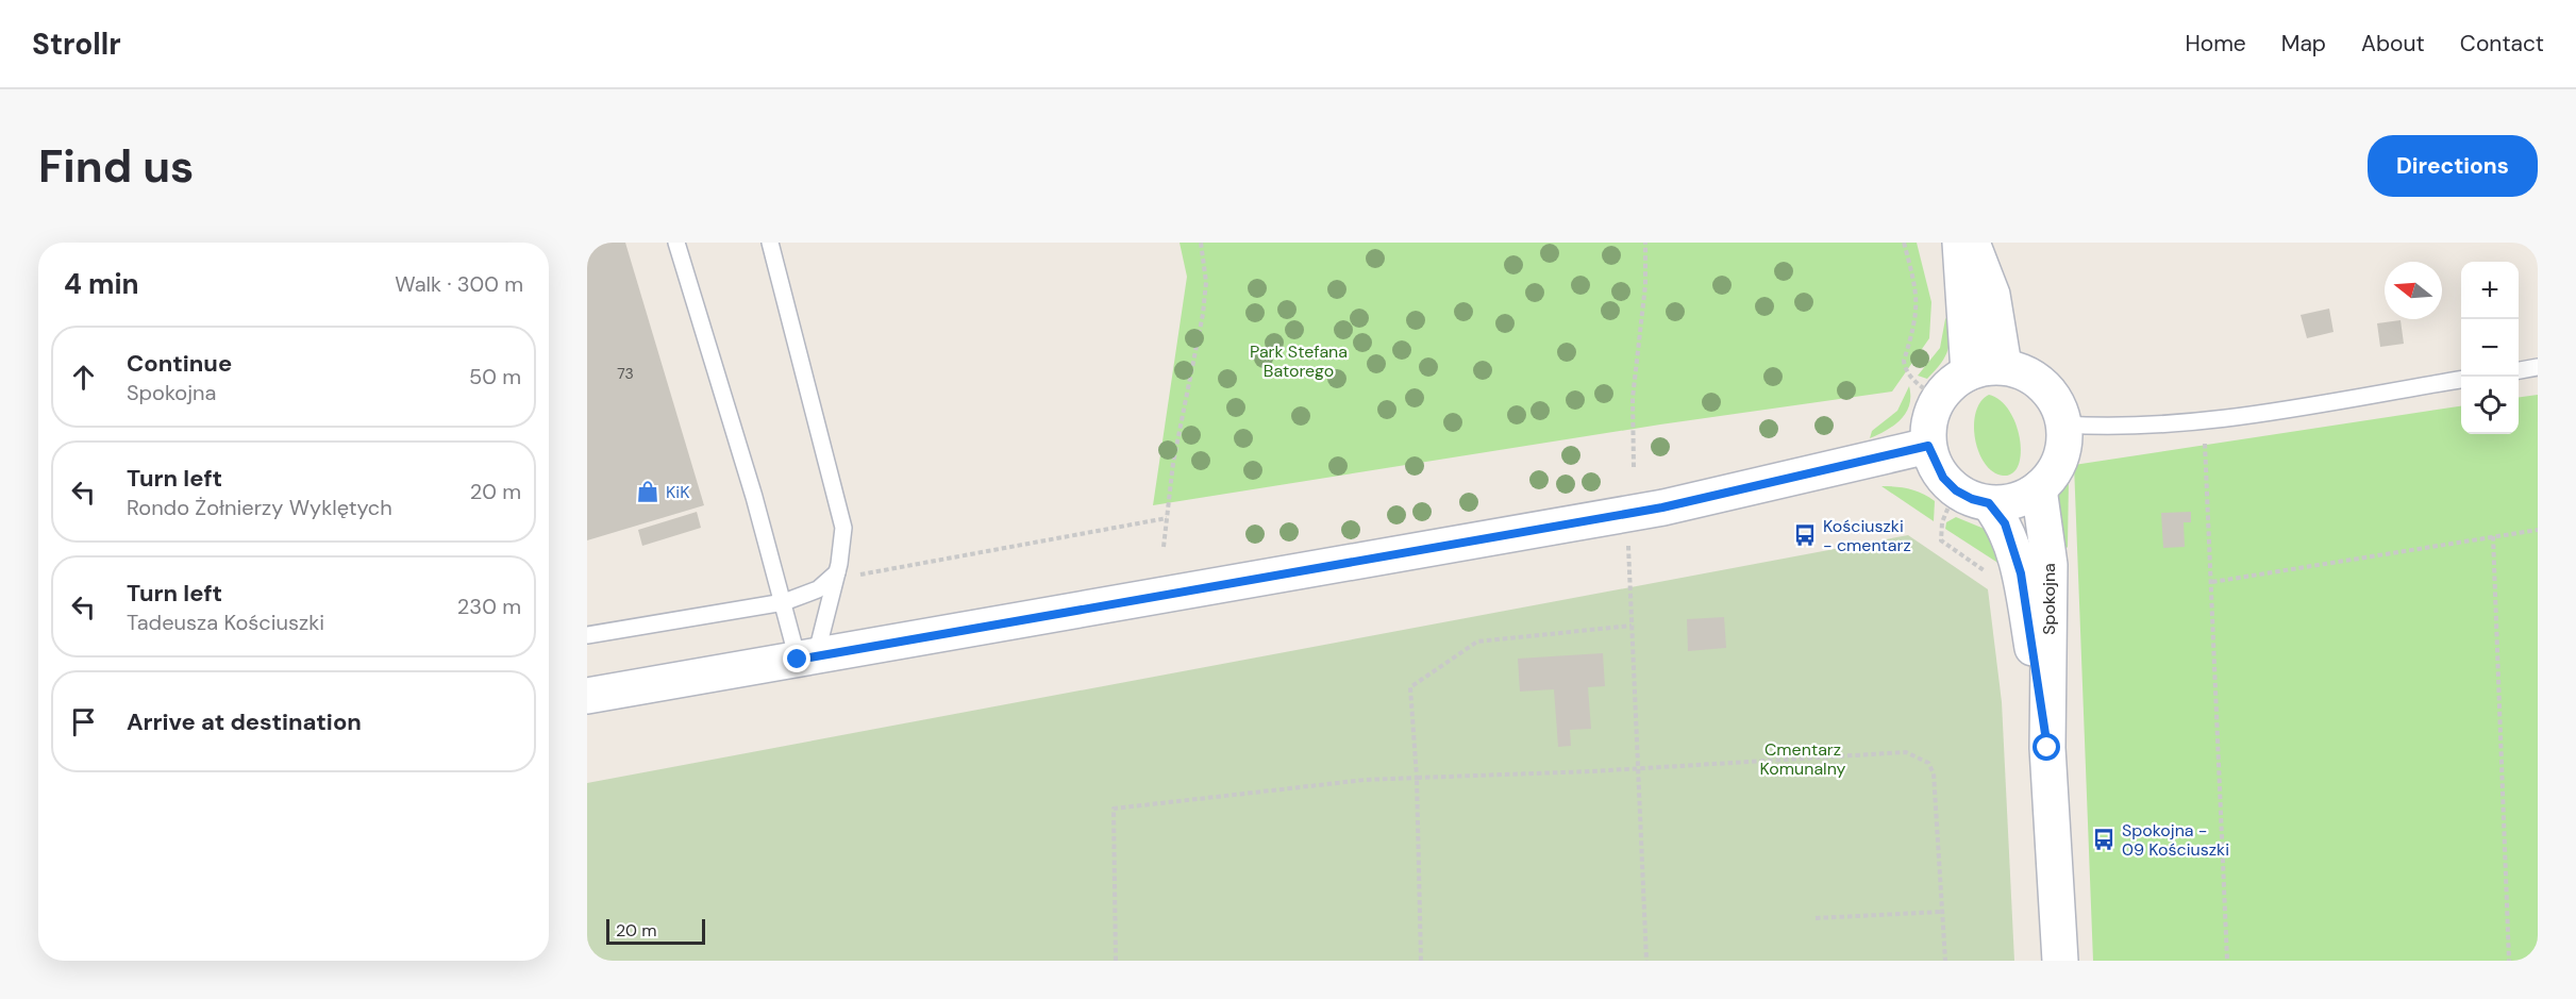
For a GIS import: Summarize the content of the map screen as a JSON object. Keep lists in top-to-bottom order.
{
  "streets": {
    "street": ["Spokojna"]
  },
  "parks": ["Park Stefana Batorego", "Cmentarz Komunalny"],
  "places": {
    "shop": ["KiK"],
    "bus stop": ["Kościuszki - cmentarz", "Spokojna - 09 Kościuszki"]
  },
  "house_numbers": ["73"],
  "scale_bar": "20 m",
  "north": "left",
  "page": {
    "header": "Strollr",
    "nav": [
      "Home",
      "Map",
      "About",
      "Contact"
    ],
    "buttons": "Directions",
    "title": "Find us",
    "heading": ["4 min", "Walk · 300 m"],
    "map_buttons": ["+", "−"],
    "list": [
      ["Continue", "Spokojna", "50 m"],
      ["Turn left", "Rondo Żołnierzy Wyklętych", "20 m"],
      ["Turn left", "Tadeusza Kościuszki", "230 m"],
      "Arrive at destination"
    ],
    "scale": "20 m"
  }
}
